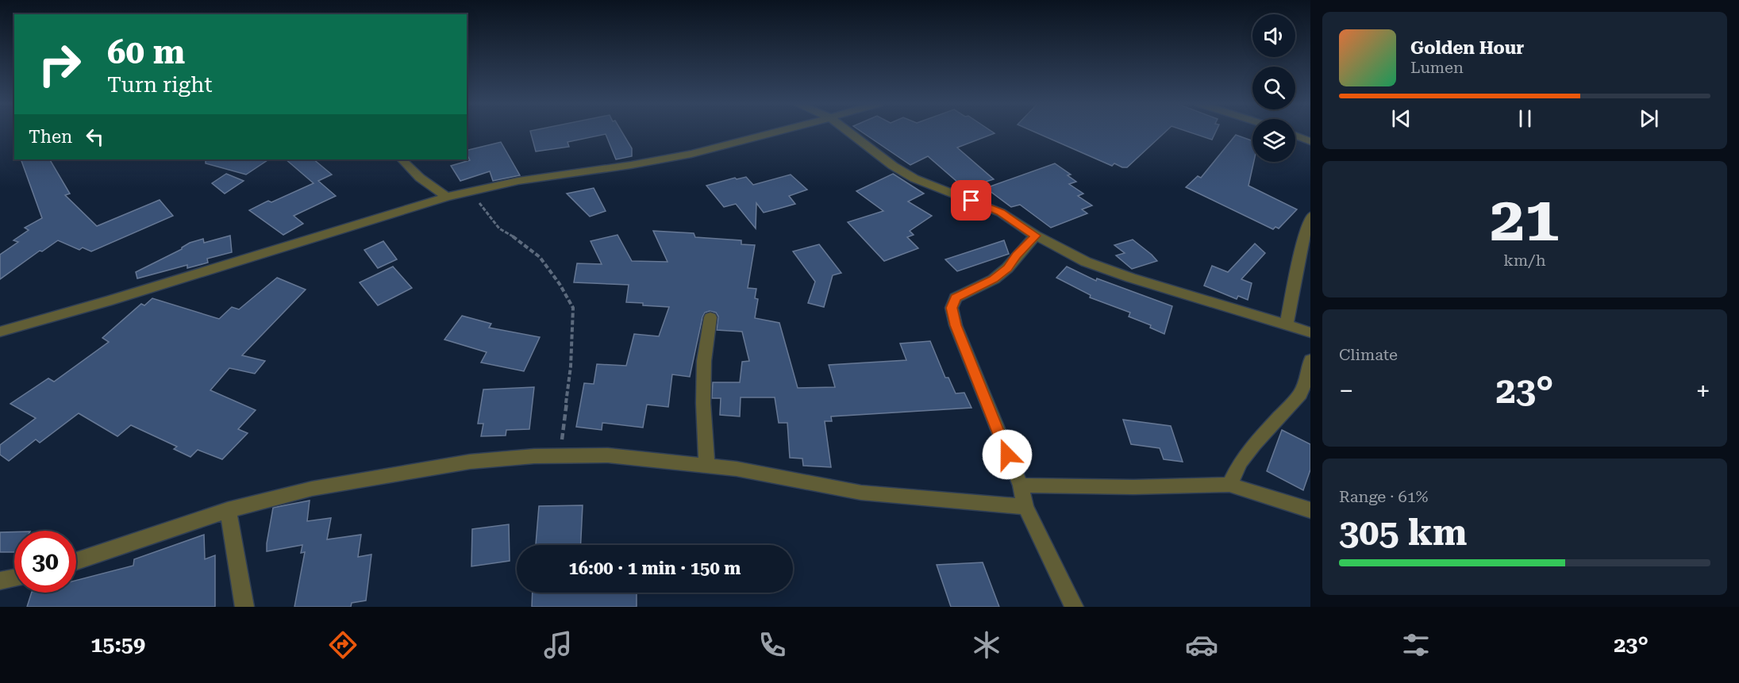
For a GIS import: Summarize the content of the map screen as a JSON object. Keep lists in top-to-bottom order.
{
  "page": {
    "turn": ["60 m", "Turn right"],
    "song": ["Golden Hour", "Lumen"],
    "then": "Then",
    "tile": [
      ["21", "km/h"],
      "Climate",
      ["Range · 61%", "305 km"]
    ],
    "heat": ["−", "23°", "+"],
    "limit": "30",
    "trip": "16:00 · 1 min · 150 m",
    "tabs": ["15:59", "23°"]
  }
}
